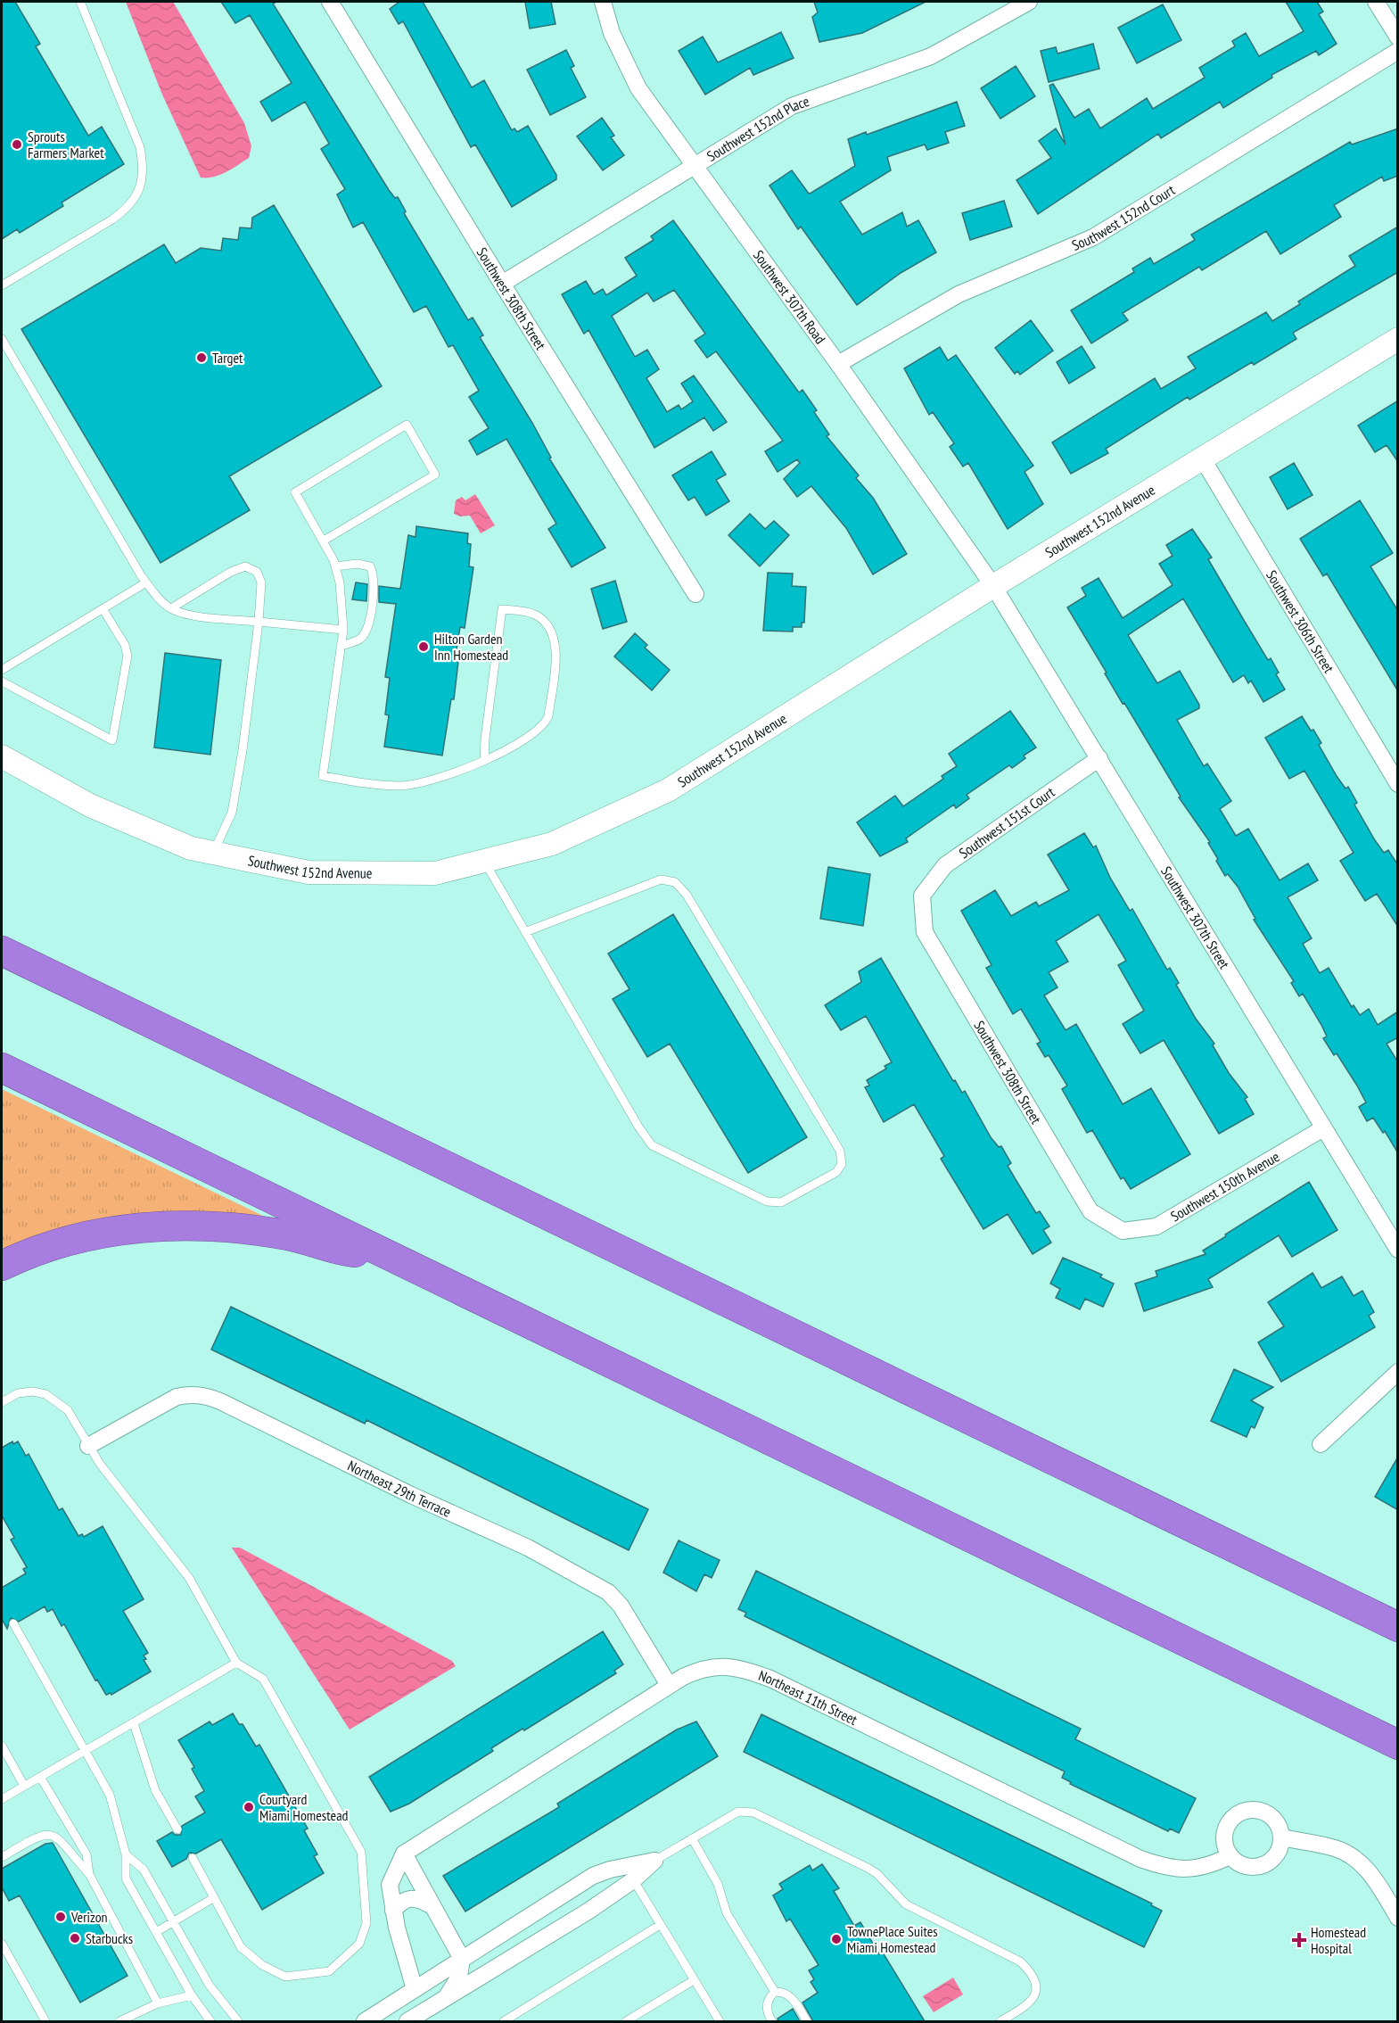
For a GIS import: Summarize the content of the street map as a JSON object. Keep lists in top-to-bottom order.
{
  "streets": {
    "street": [
      "Southwest 152nd Place",
      "Southwest 152nd Court",
      "Southwest 307th Road",
      "Southwest 308th Street",
      "Southwest 152nd Avenue",
      "Southwest 306th Street",
      "Southwest 151st Court",
      "Southwest 307th Street",
      "Southwest 150th Avenue",
      "Northeast 29th Terrace",
      "Northeast 11th Street"
    ]
  },
  "crossings": [
    ["Southwest 152nd Place", "Southwest 307th Road"],
    ["Southwest 152nd Place", "Southwest 308th Street"],
    ["Southwest 152nd Court", "Southwest 307th Road"],
    ["Southwest 307th Road", "Southwest 152nd Avenue"],
    ["Southwest 307th Road", "Southwest 307th Street"],
    ["Southwest 308th Street", "Southwest 151st Court"],
    ["Southwest 308th Street", "Southwest 150th Avenue"],
    ["Southwest 152nd Avenue", "Southwest 306th Street"],
    ["Southwest 152nd Avenue", "Southwest 307th Street"],
    ["Southwest 151st Court", "Southwest 307th Street"],
    ["Southwest 307th Street", "Southwest 150th Avenue"],
    ["Northeast 29th Terrace", "Northeast 11th Street"]
  ],
  "places": {
    "other": [
      "Sprouts Farmers Market",
      "Target",
      "Hilton Garden Inn Homestead",
      "Courtyard Miami Homestead",
      "Verizon",
      "Starbucks",
      "TownePlace Suites Miami Homestead"
    ],
    "health": ["Homestead Hospital"]
  }
}
